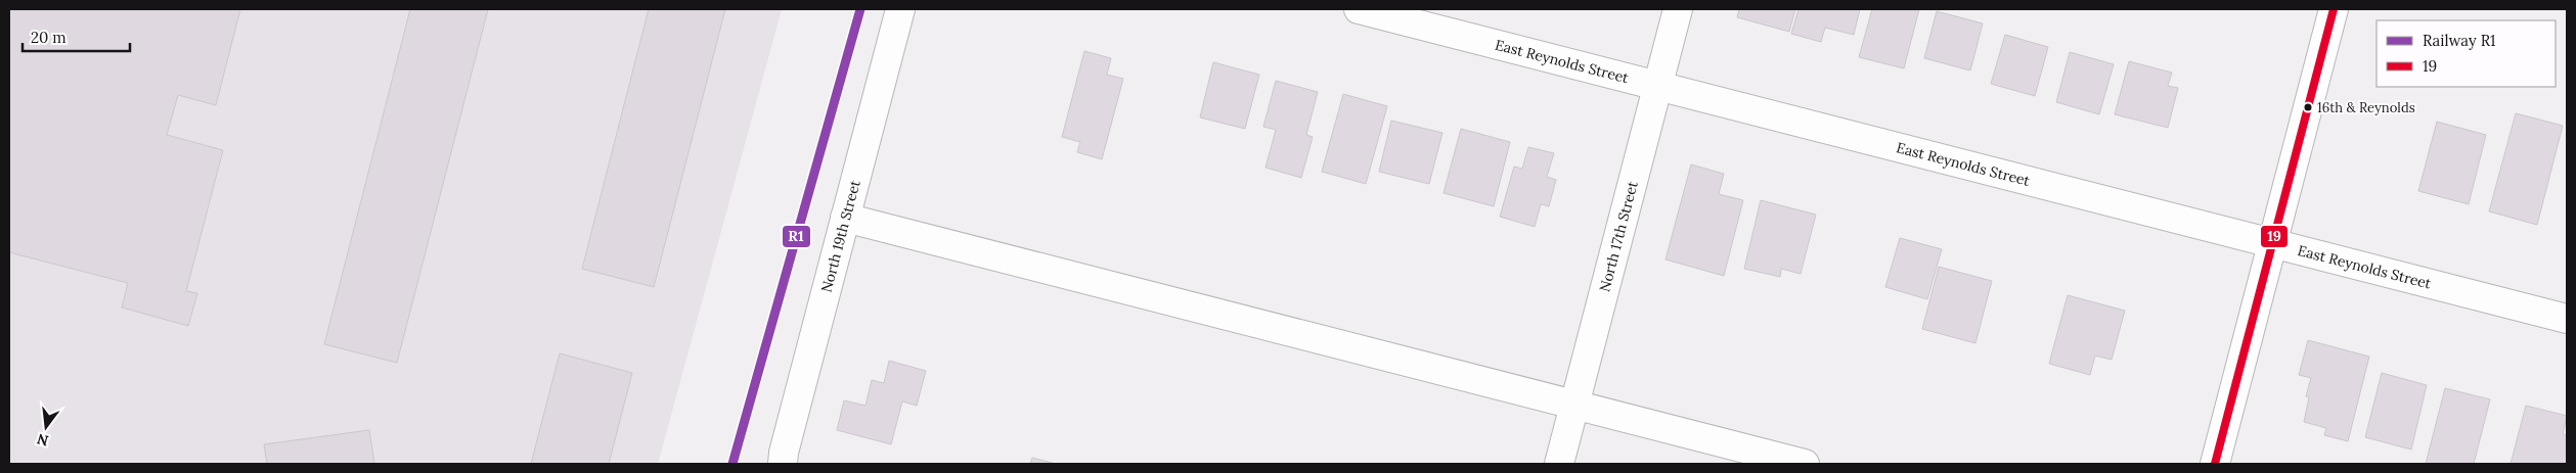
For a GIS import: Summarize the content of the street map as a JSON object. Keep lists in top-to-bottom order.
{
  "streets": {
    "street": ["East Reynolds Street", "North 19th Street", "North 17th Street"]
  },
  "crossings": [
    ["East Reynolds Street", "North 17th Street"]
  ],
  "places": ["16th & Reynolds"],
  "lines": ["rail line R1", "transit line 19"],
  "legend": ["Railway R1", "19"],
  "scale_bar": "20 m",
  "north": "bottom"
}
